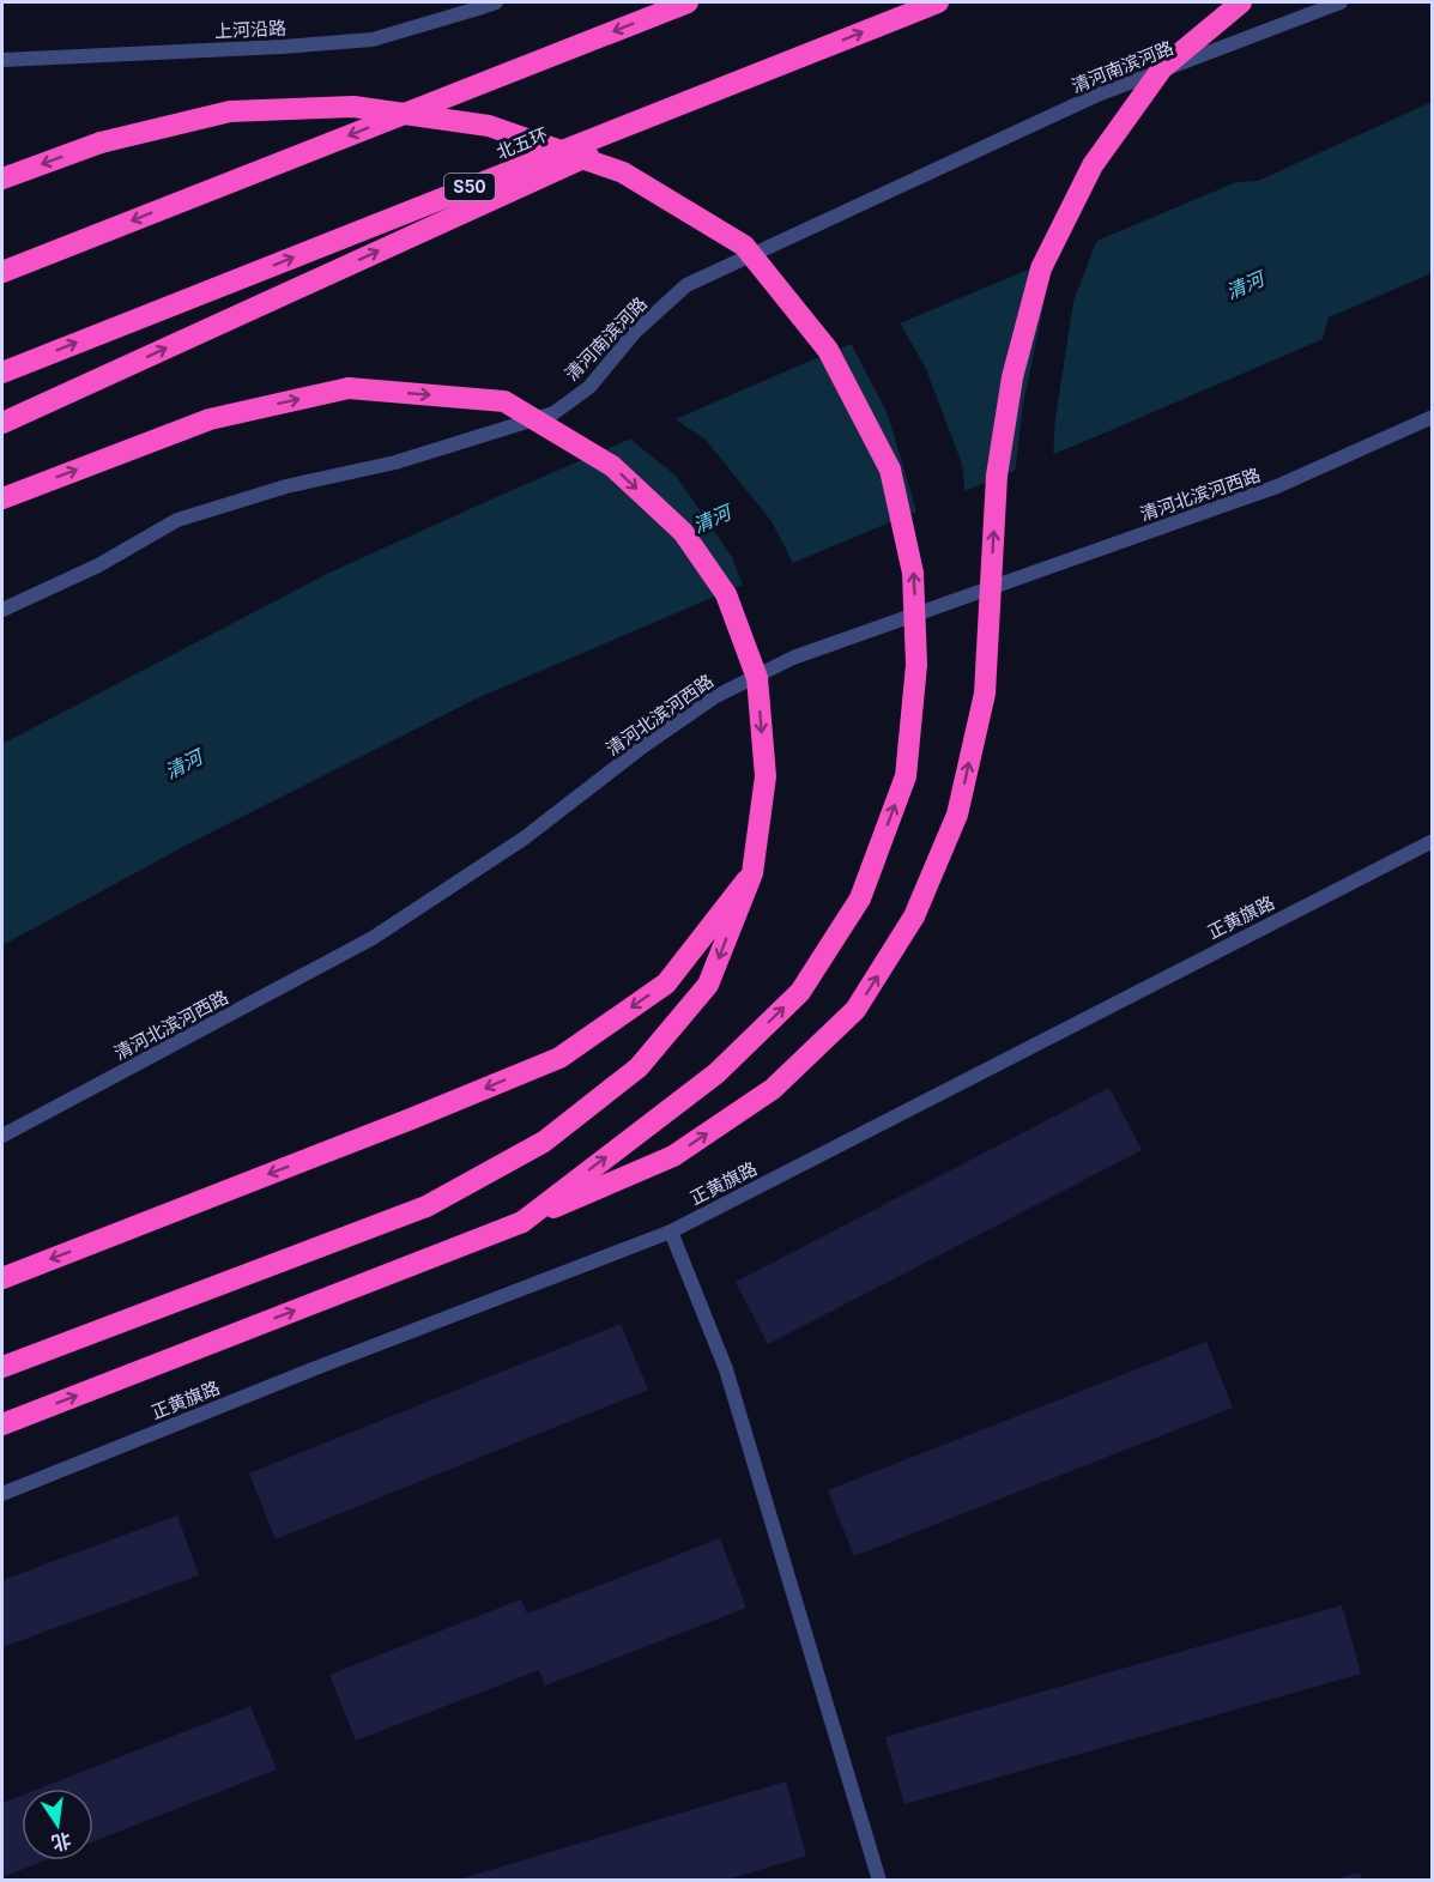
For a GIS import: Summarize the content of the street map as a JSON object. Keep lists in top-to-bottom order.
{
  "streets": {
    "highway": ["北五环", "S50"],
    "street": [
      "上河沿路",
      "清河南滨河路",
      "清河北滨河西路",
      "正黄旗路"
    ]
  },
  "water": ["清河"],
  "north": "bottom"
}
